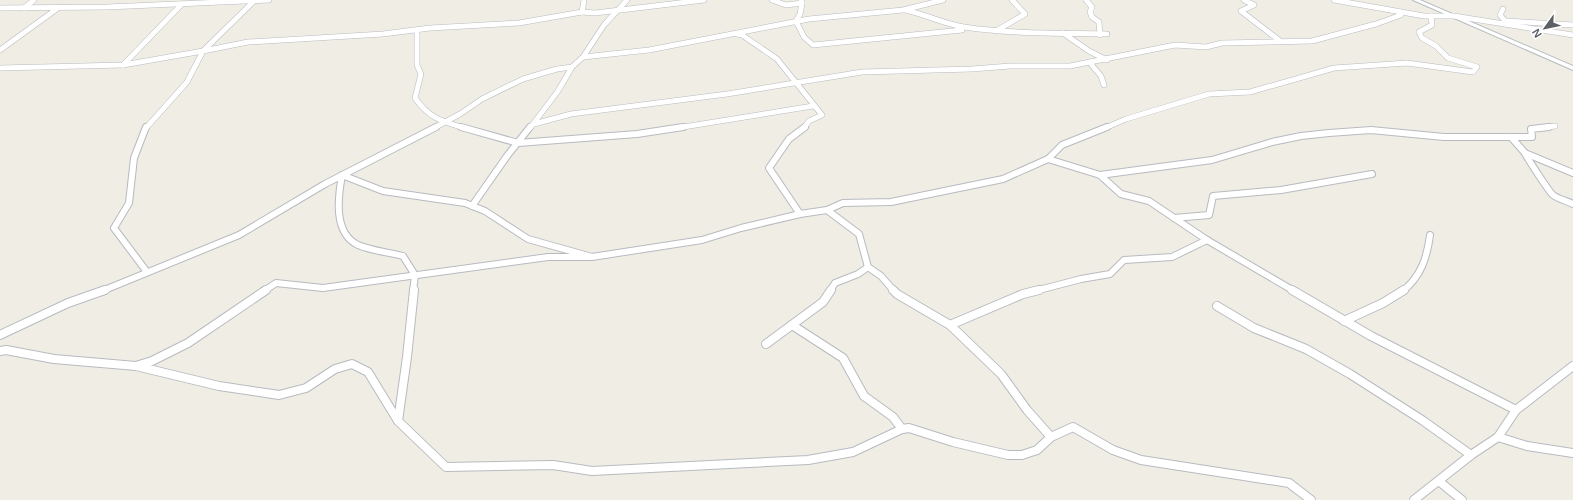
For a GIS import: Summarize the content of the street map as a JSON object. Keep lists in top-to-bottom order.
{
  "north": "bottom left"
}
